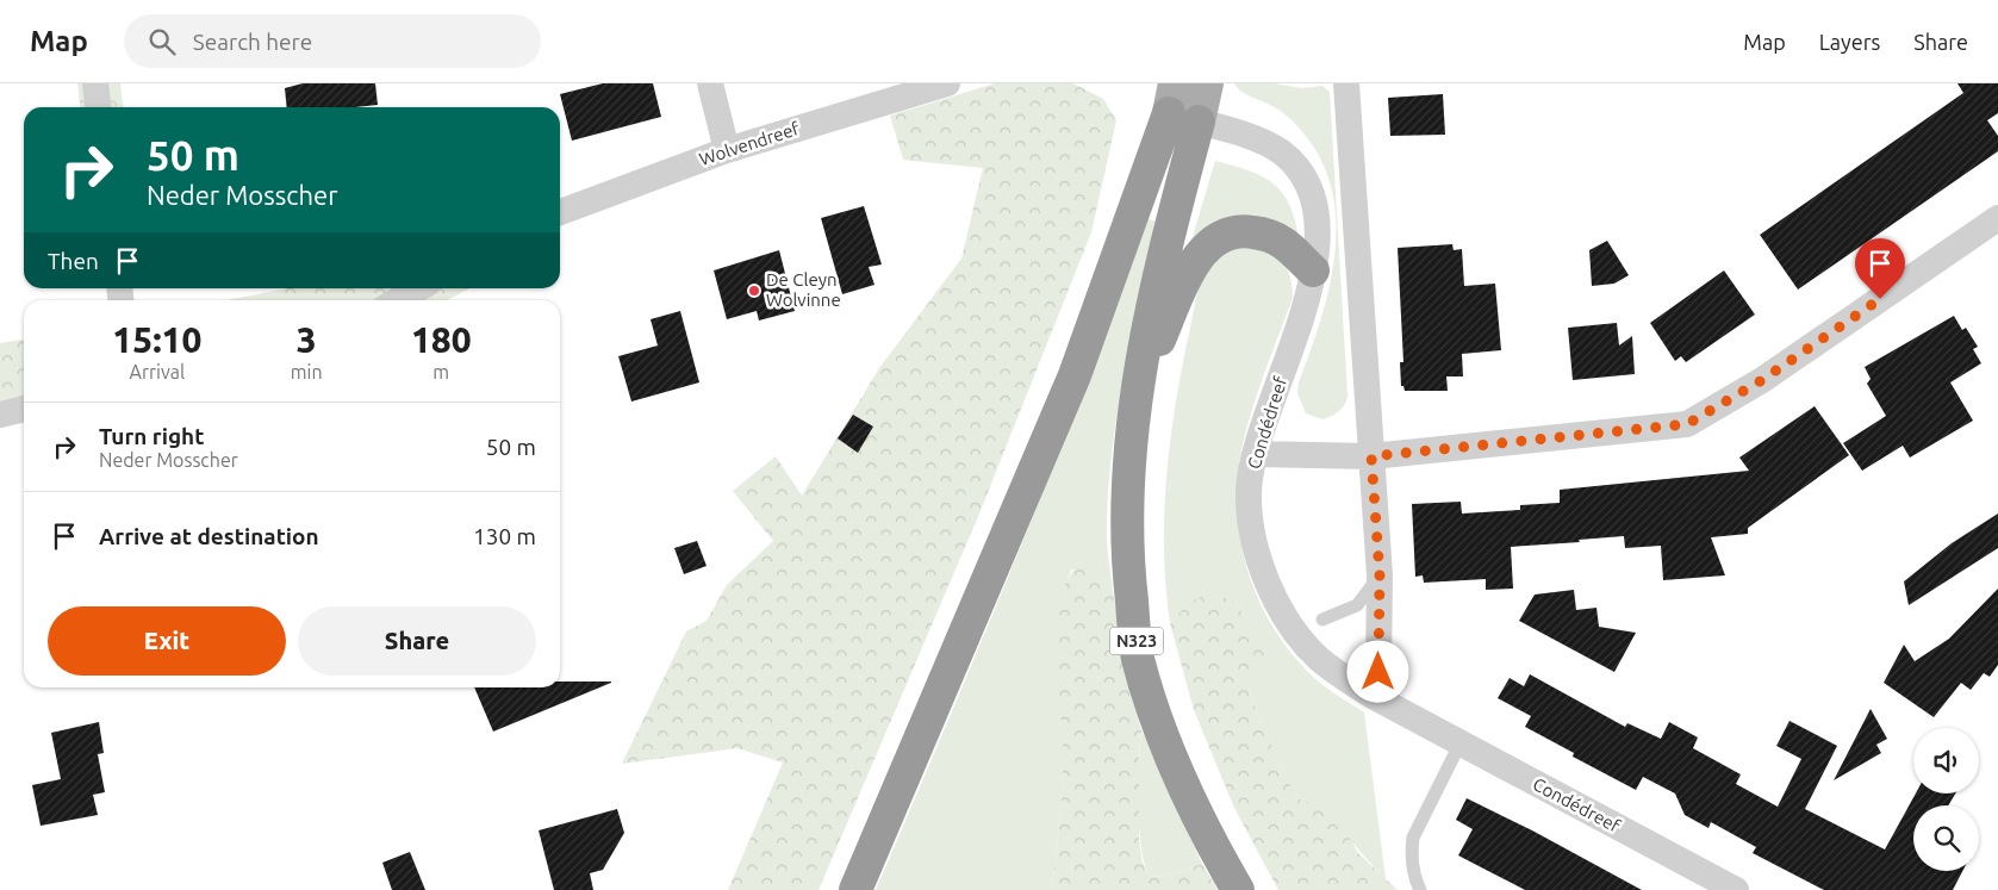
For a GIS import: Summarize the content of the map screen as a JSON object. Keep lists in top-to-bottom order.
{
  "streets": {
    "highway": ["N323"],
    "street": ["Wolvendreef", "Condédreef"]
  },
  "crossings": [
    ["Condédreef", "N323"]
  ],
  "places": ["De Cleyn Wolvinne"],
  "page": {
    "header": "Map",
    "search": "Search here",
    "nav": ["Map", "Layers", "Share"],
    "turn": ["50 m", "Neder Mosscher"],
    "then": "Then",
    "eta": [
      "15:10",
      "Arrival",
      "3",
      "min",
      "180",
      "m"
    ],
    "list": [
      {
        "name": "Turn right",
        "note": "Neder Mosscher",
        "value": "50 m"
      },
      {
        "name": "Arrive at destination",
        "value": "130 m"
      }
    ],
    "buttons": ["Exit", "Share"]
  }
}
